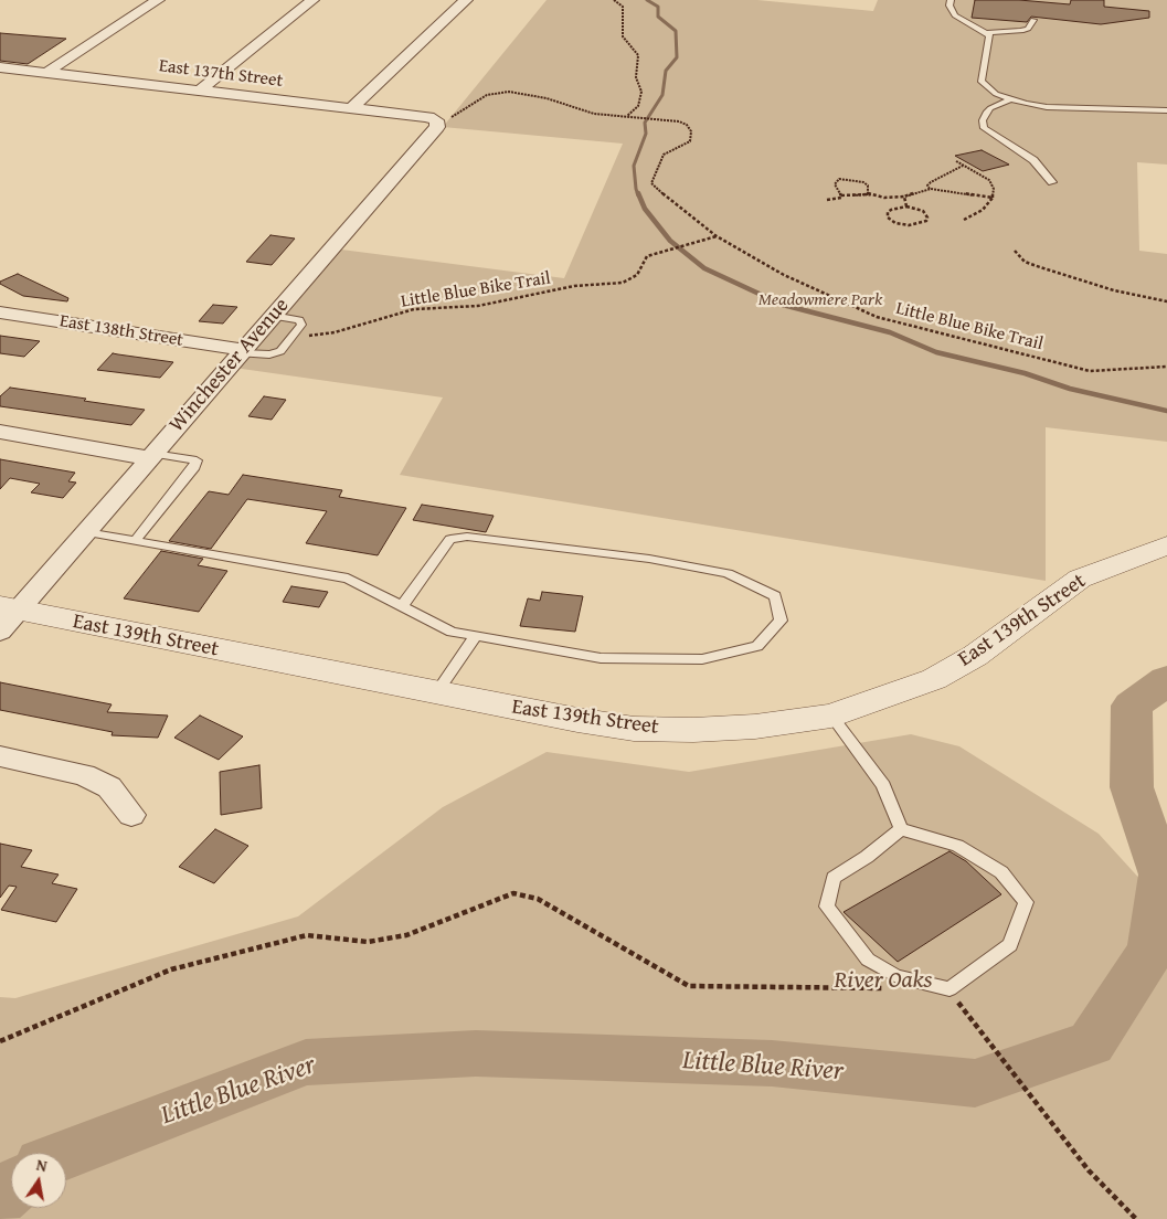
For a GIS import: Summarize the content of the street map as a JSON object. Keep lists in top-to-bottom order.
{
  "streets": {
    "street": [
      "East 137th Street",
      "East 138th Street",
      "Winchester Avenue",
      "East 139th Street"
    ],
    "path": ["Little Blue Bike Trail"]
  },
  "crossings": [
    ["East 137th Street", "Little Blue Bike Trail"],
    ["East 137th Street", "Winchester Avenue"],
    ["Little Blue Bike Trail", "Winchester Avenue"],
    ["East 138th Street", "Winchester Avenue"],
    ["Winchester Avenue", "East 139th Street"]
  ],
  "water": ["Little Blue River"],
  "parks": ["Meadowmere Park", "River Oaks"],
  "north": "top"
}
